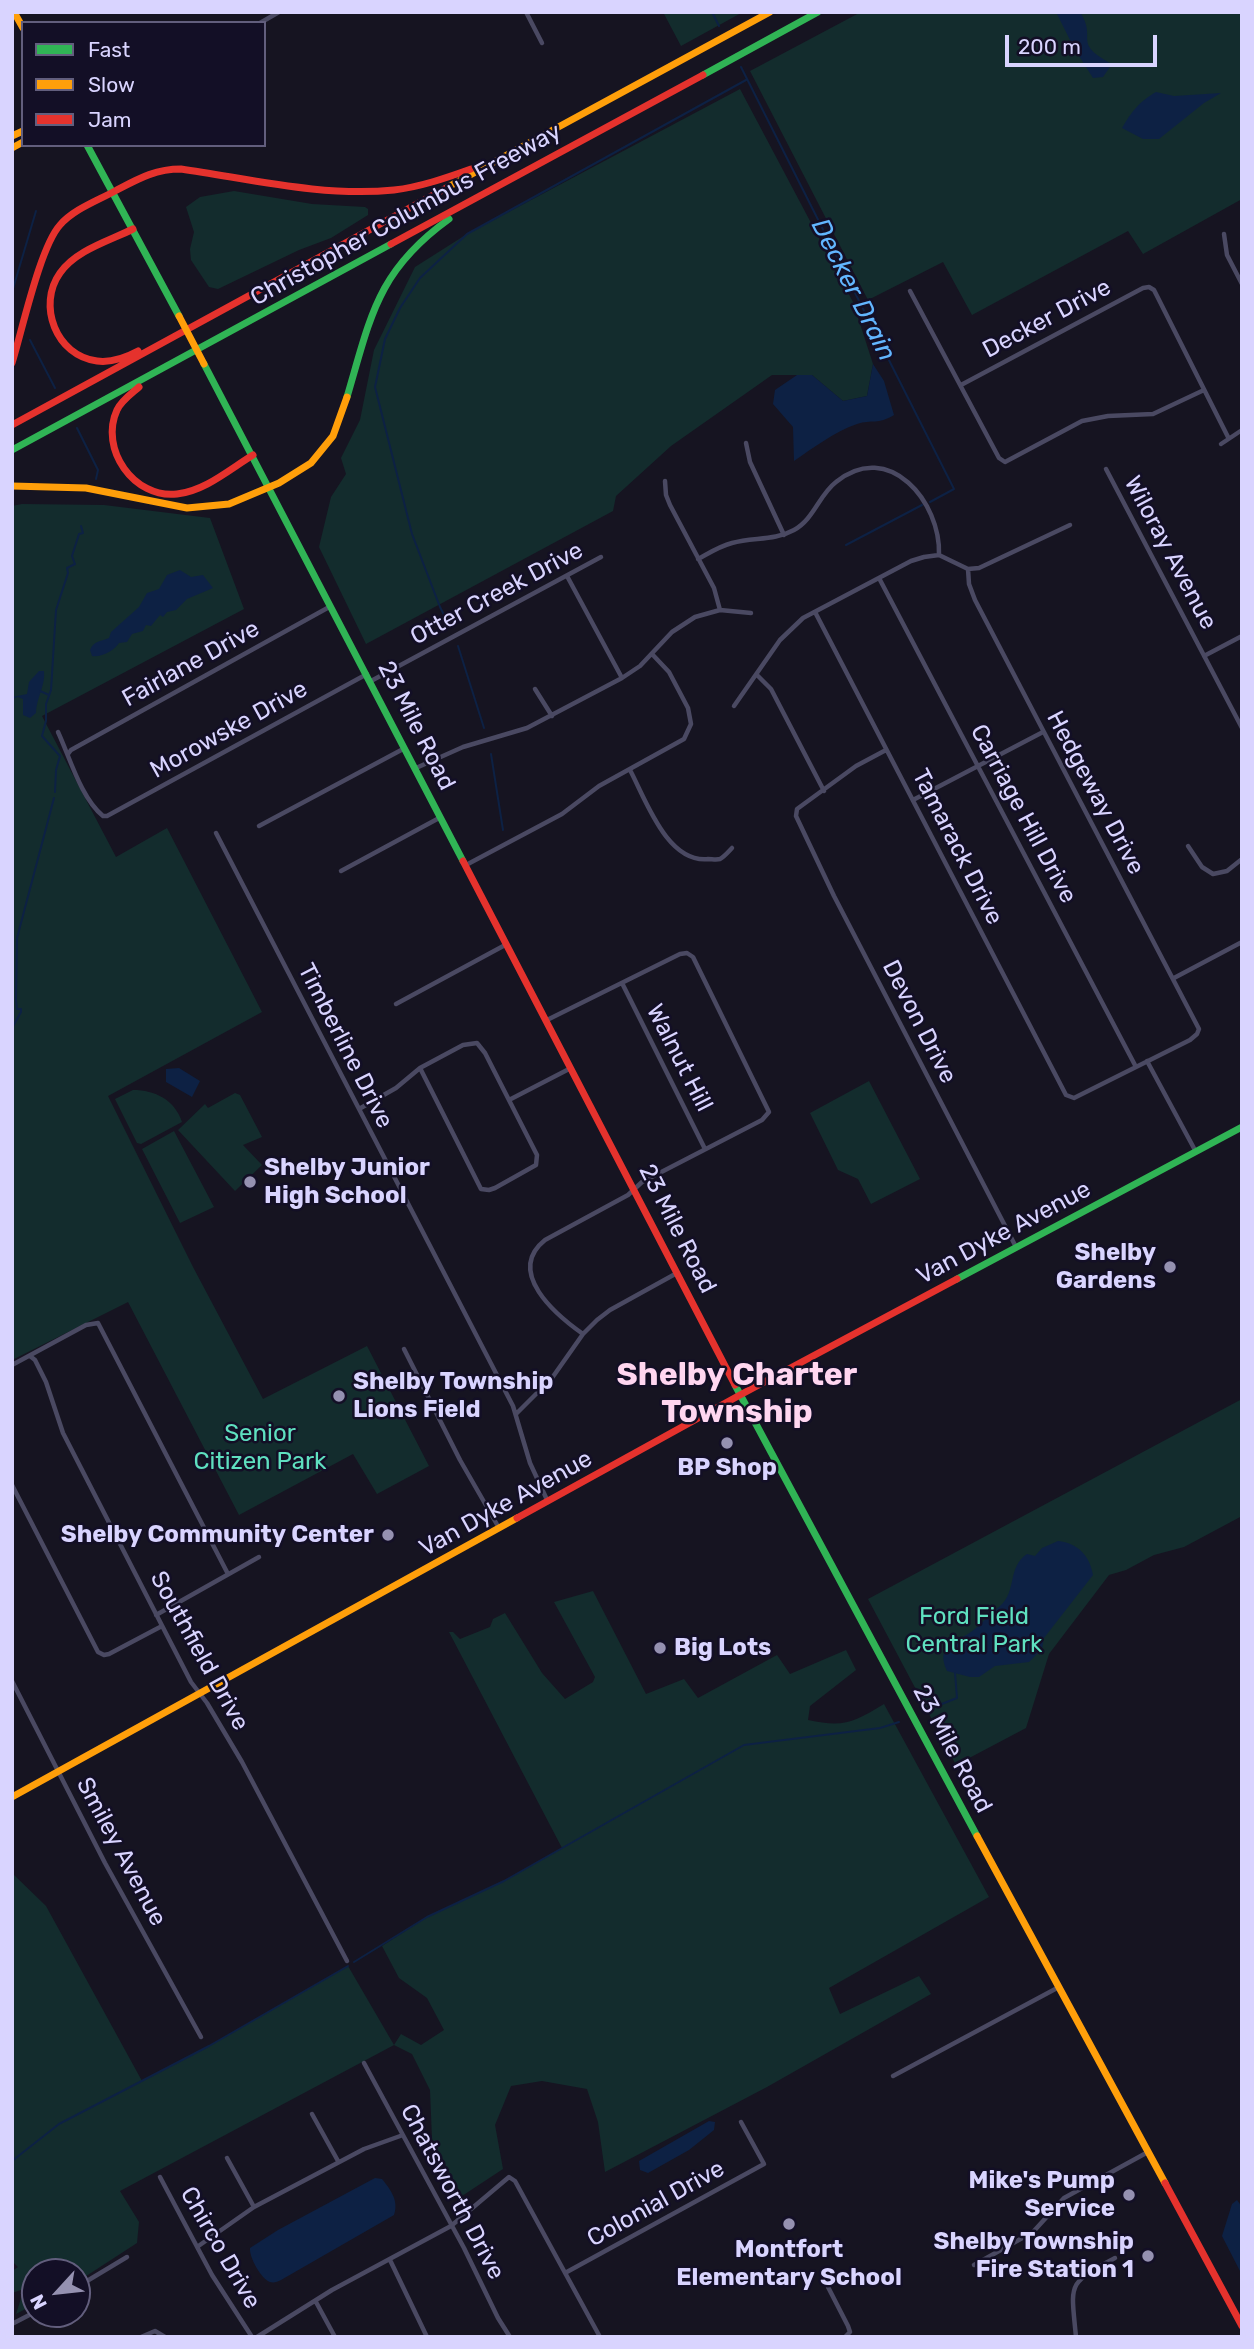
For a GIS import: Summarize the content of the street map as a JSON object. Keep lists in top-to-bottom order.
{
  "streets": {
    "main road": ["Christopher Columbus Freeway", "23 Mile Road", "Van Dyke Avenue"],
    "street": [
      "Decker Drive",
      "Wiloray Avenue",
      "Otter Creek Drive",
      "Fairlane Drive",
      "Morowske Drive",
      "Hedgeway Drive",
      "Carriage Hill Drive",
      "Tamarack Drive",
      "Devon Drive",
      "Timberline Drive",
      "Walnut Hill",
      "Southfield Drive",
      "Smiley Avenue",
      "Chatsworth Drive",
      "Colonial Drive",
      "Chirco Drive"
    ]
  },
  "crossings": [
    ["Otter Creek Drive", "23 Mile Road"],
    ["Otter Creek Drive", "Morowske Drive"],
    ["Fairlane Drive", "23 Mile Road"],
    ["Fairlane Drive", "Morowske Drive"],
    ["23 Mile Road", "Morowske Drive"],
    ["23 Mile Road", "Van Dyke Avenue"],
    ["Carriage Hill Drive", "Tamarack Drive"],
    ["Devon Drive", "Van Dyke Avenue"],
    ["Timberline Drive", "Van Dyke Avenue"],
    ["Van Dyke Avenue", "Southfield Drive"],
    ["Van Dyke Avenue", "Smiley Avenue"]
  ],
  "districts": ["Shelby Charter Township"],
  "water": ["Decker Drain"],
  "parks": ["Senior Citizen Park", "Ford Field Central Park"],
  "places": [
    "Shelby Junior High School",
    "Shelby Gardens",
    "Shelby Township Lions Field",
    "BP Shop",
    "Shelby Community Center",
    "Big Lots",
    "Mike's Pump Service",
    "Montfort Elementary School",
    "Shelby Township Fire Station 1"
  ],
  "legend": ["Fast", "Slow", "Jam"],
  "scale_bar": "200 m",
  "north": "bottom left"
}
